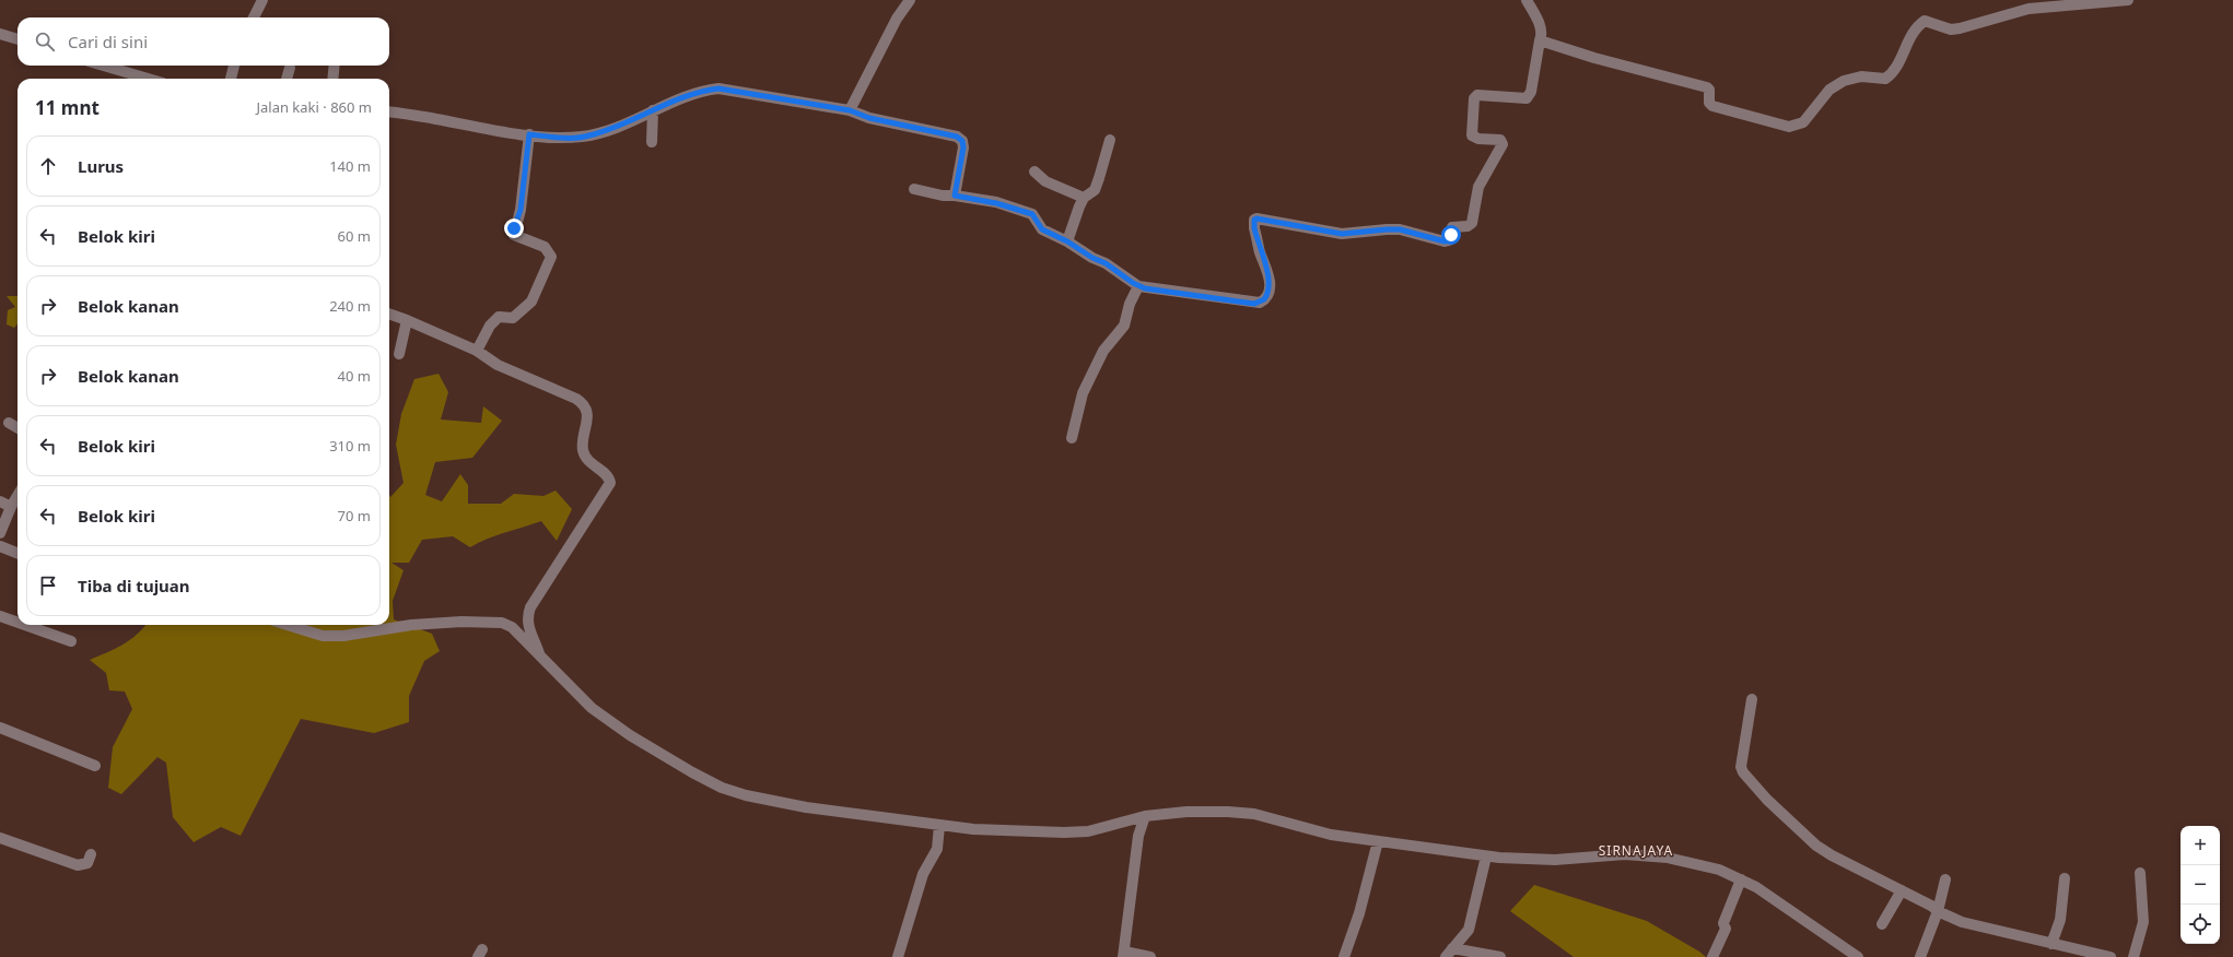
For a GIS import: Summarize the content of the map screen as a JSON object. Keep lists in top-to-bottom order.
{
  "districts": ["SIRNAJAYA"],
  "page": {
    "search": "Cari di sini",
    "heading": ["11 mnt", "Jalan kaki · 860 m"],
    "list": [
      ["Lurus", "140 m"],
      ["Belok kiri", "60 m"],
      ["Belok kanan", "240 m"],
      ["Belok kanan", "40 m"],
      ["Belok kiri", "310 m"],
      ["Belok kiri", "70 m"],
      "Tiba di tujuan"
    ],
    "map_buttons": ["+", "−"]
  }
}
